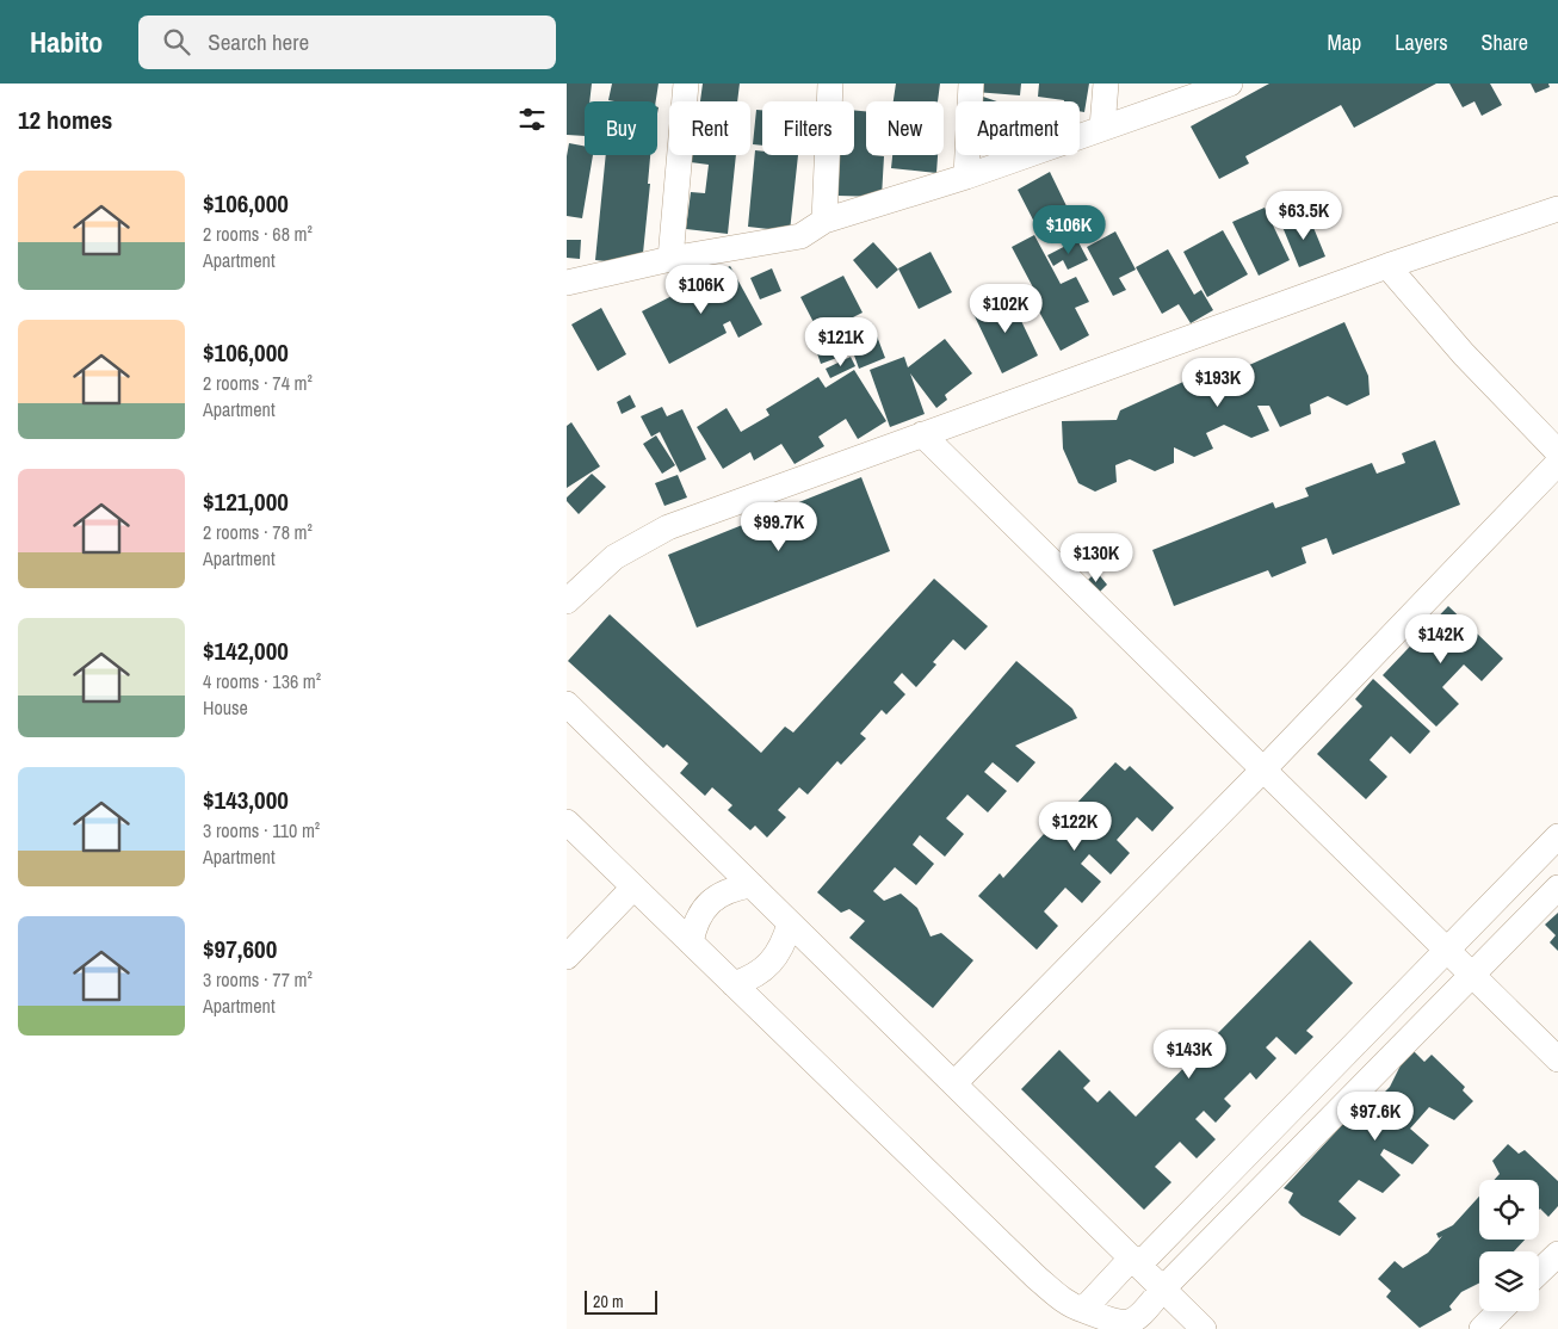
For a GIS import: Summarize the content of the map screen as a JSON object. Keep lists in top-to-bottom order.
{
  "scale_bar": "20 m",
  "page": {
    "header": "Habito",
    "search": "Search here",
    "nav": ["Map", "Layers", "Share"],
    "heading": "12 homes",
    "chip": [
      "Buy",
      "Rent",
      "Filters",
      "New",
      "Apartment"
    ],
    "list": [
      {
        "name": "$106,000",
        "note": "2 rooms · 68 m² · Apartment"
      },
      {
        "name": "$106,000",
        "note": "2 rooms · 74 m² · Apartment"
      },
      {
        "name": "$121,000",
        "note": "2 rooms · 78 m² · Apartment"
      },
      {
        "name": "$142,000",
        "note": "4 rooms · 136 m² · House"
      },
      {
        "name": "$143,000",
        "note": "3 rooms · 110 m² · Apartment"
      },
      {
        "name": "$97,600",
        "note": "3 rooms · 77 m² · Apartment"
      }
    ],
    "price": [
      "$63.5K",
      "$106K",
      "$106K",
      "$102K",
      "$121K",
      "$193K",
      "$99.7K",
      "$130K",
      "$142K",
      "$122K",
      "$143K",
      "$97.6K"
    ],
    "scale": "20 m"
  }
}
